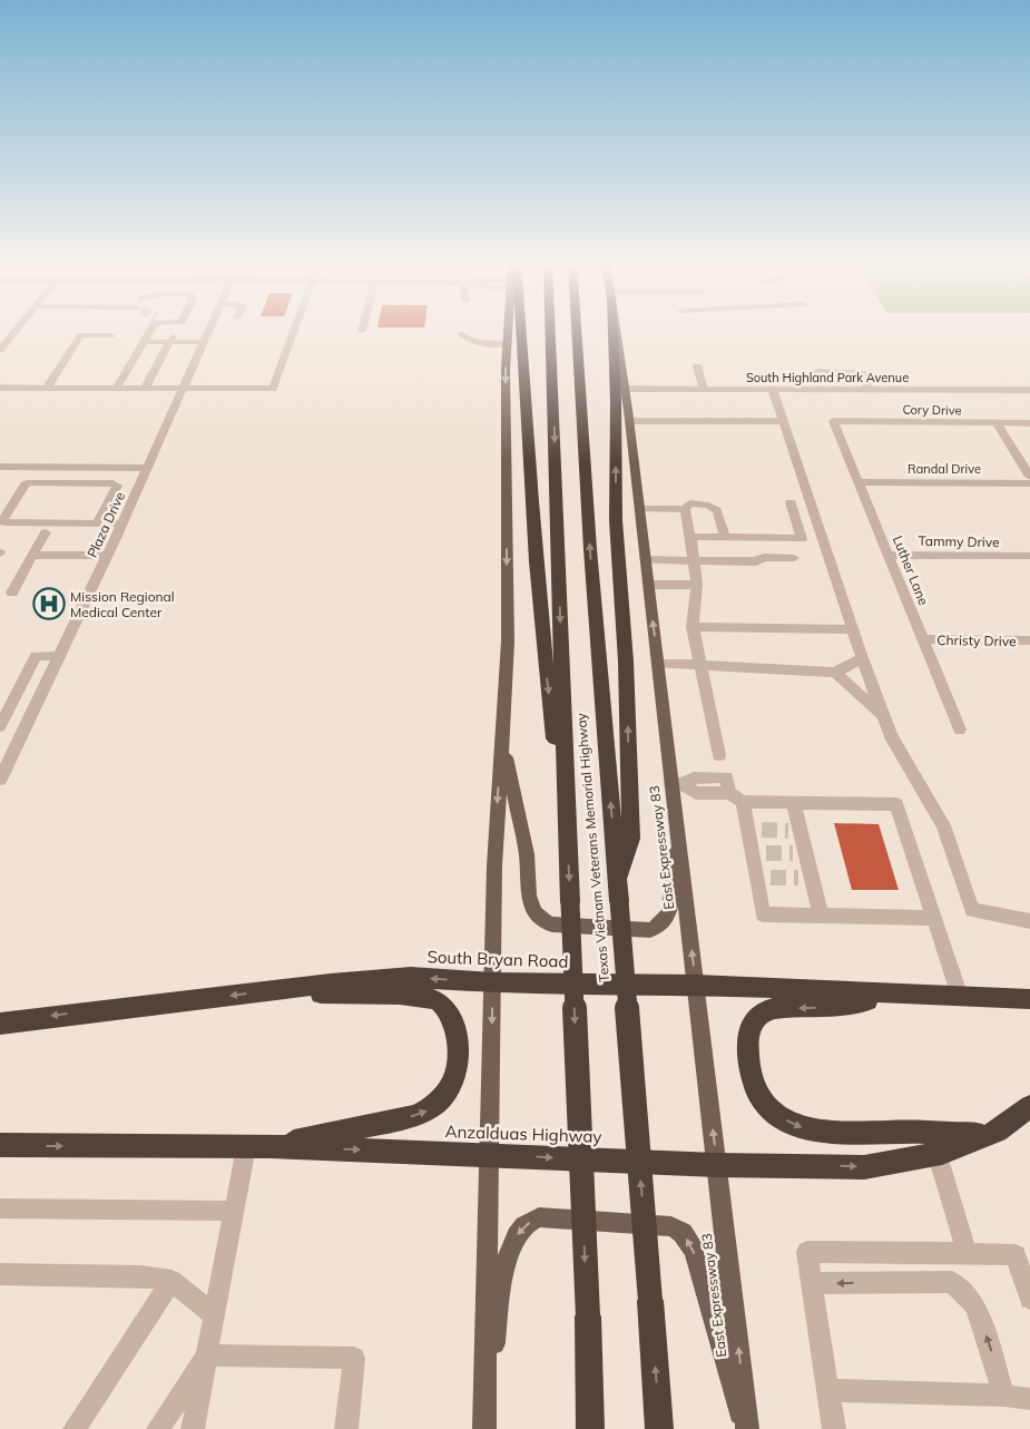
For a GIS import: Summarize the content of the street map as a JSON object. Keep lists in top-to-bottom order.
{
  "streets": {
    "highway": ["Texas Vietnam Veterans Memorial Highway", "South Bryan Road", "Anzalduas Highway"],
    "main road": ["East Expressway 83"],
    "street": [
      "South Highland Park Avenue",
      "Cory Drive",
      "Randal Drive",
      "Plaza Drive",
      "Tammy Drive",
      "Luther Lane",
      "Christy Drive"
    ]
  },
  "crossings": [
    ["South Highland Park Avenue", "East Expressway 83"],
    ["Cory Drive", "Luther Lane"],
    ["Randal Drive", "Luther Lane"],
    ["Tammy Drive", "Luther Lane"],
    ["Luther Lane", "Christy Drive"],
    ["East Expressway 83", "South Bryan Road"],
    ["East Expressway 83", "Anzalduas Highway"]
  ],
  "one_way": ["East Expressway 83", "South Bryan Road", "Anzalduas Highway"],
  "places": {
    "hospital": ["Mission Regional Medical Center"]
  }
}
